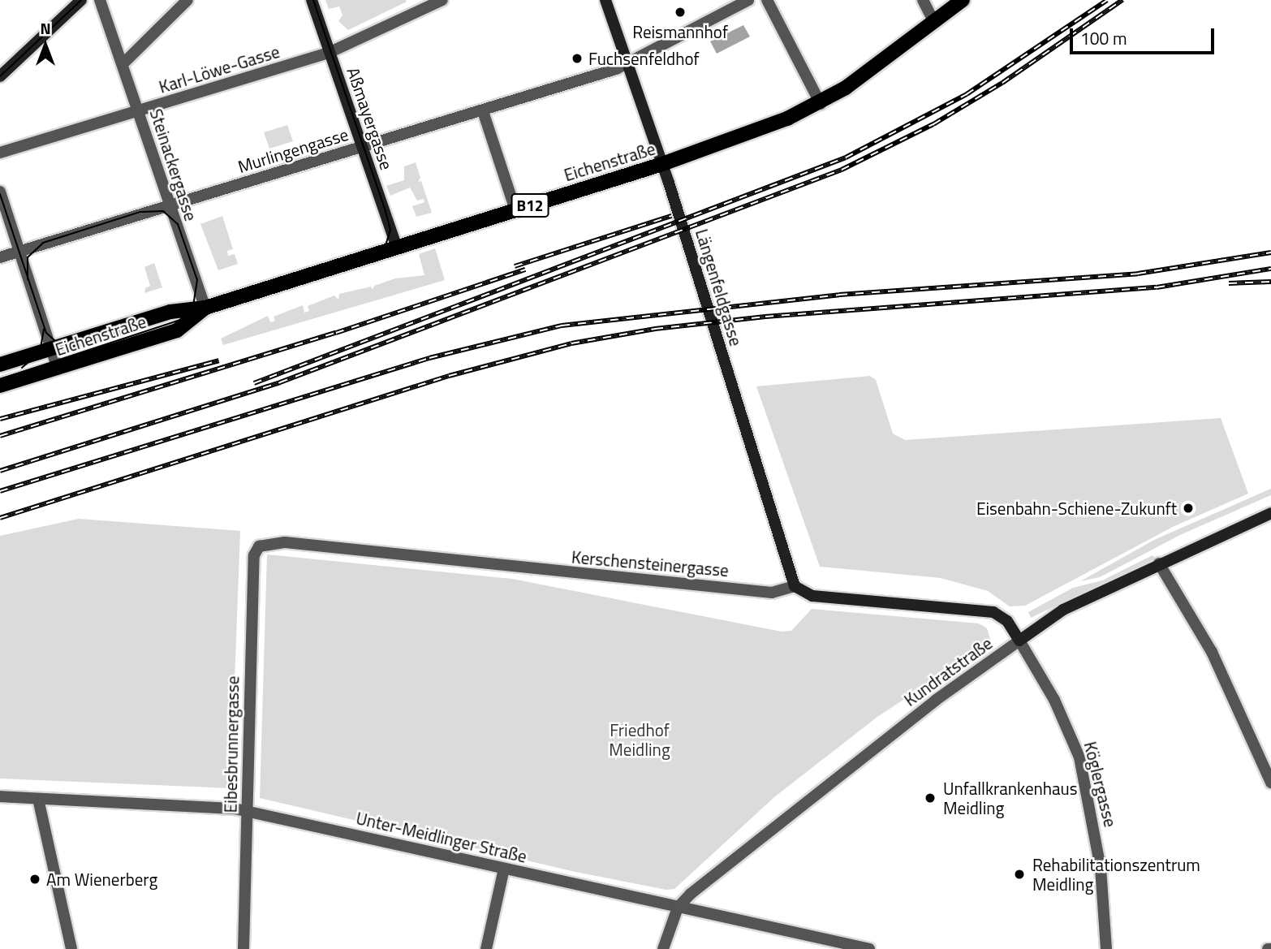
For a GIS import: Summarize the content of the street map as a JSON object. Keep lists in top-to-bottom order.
{
  "streets": {
    "main road": ["Eichenstraße", "B12"],
    "street": [
      "Karl-Löwe-Gasse",
      "Aßmayergasse",
      "Murlingengasse",
      "Steinackergasse",
      "Längenfeldgasse",
      "Kerschensteinergasse",
      "Kundratstraße",
      "Eibesbrunnergasse",
      "Köglergasse",
      "Unter-Meidlinger Straße"
    ]
  },
  "crossings": [
    ["Karl-Löwe-Gasse", "Aßmayergasse"],
    ["Karl-Löwe-Gasse", "Steinackergasse"],
    ["Aßmayergasse", "Murlingengasse"],
    ["Aßmayergasse", "Eichenstraße"],
    ["Murlingengasse", "Steinackergasse"],
    ["Murlingengasse", "Längenfeldgasse"],
    ["Eichenstraße", "Steinackergasse"],
    ["Eichenstraße", "Längenfeldgasse"],
    ["Längenfeldgasse", "Kerschensteinergasse"],
    ["Kerschensteinergasse", "Eibesbrunnergasse"],
    ["Kundratstraße", "Köglergasse"],
    ["Kundratstraße", "Unter-Meidlinger Straße"],
    ["Eibesbrunnergasse", "Unter-Meidlinger Straße"]
  ],
  "parks": ["Friedhof Meidling"],
  "places": [
    "Reismannhof",
    "Fuchsenfeldhof",
    "Eisenbahn-Schiene-Zukunft",
    "Unfallkrankenhaus Meidling",
    "Rehabilitationszentrum Meidling",
    "Am Wienerberg"
  ],
  "scale_bar": "100 m",
  "north": "top"
}
